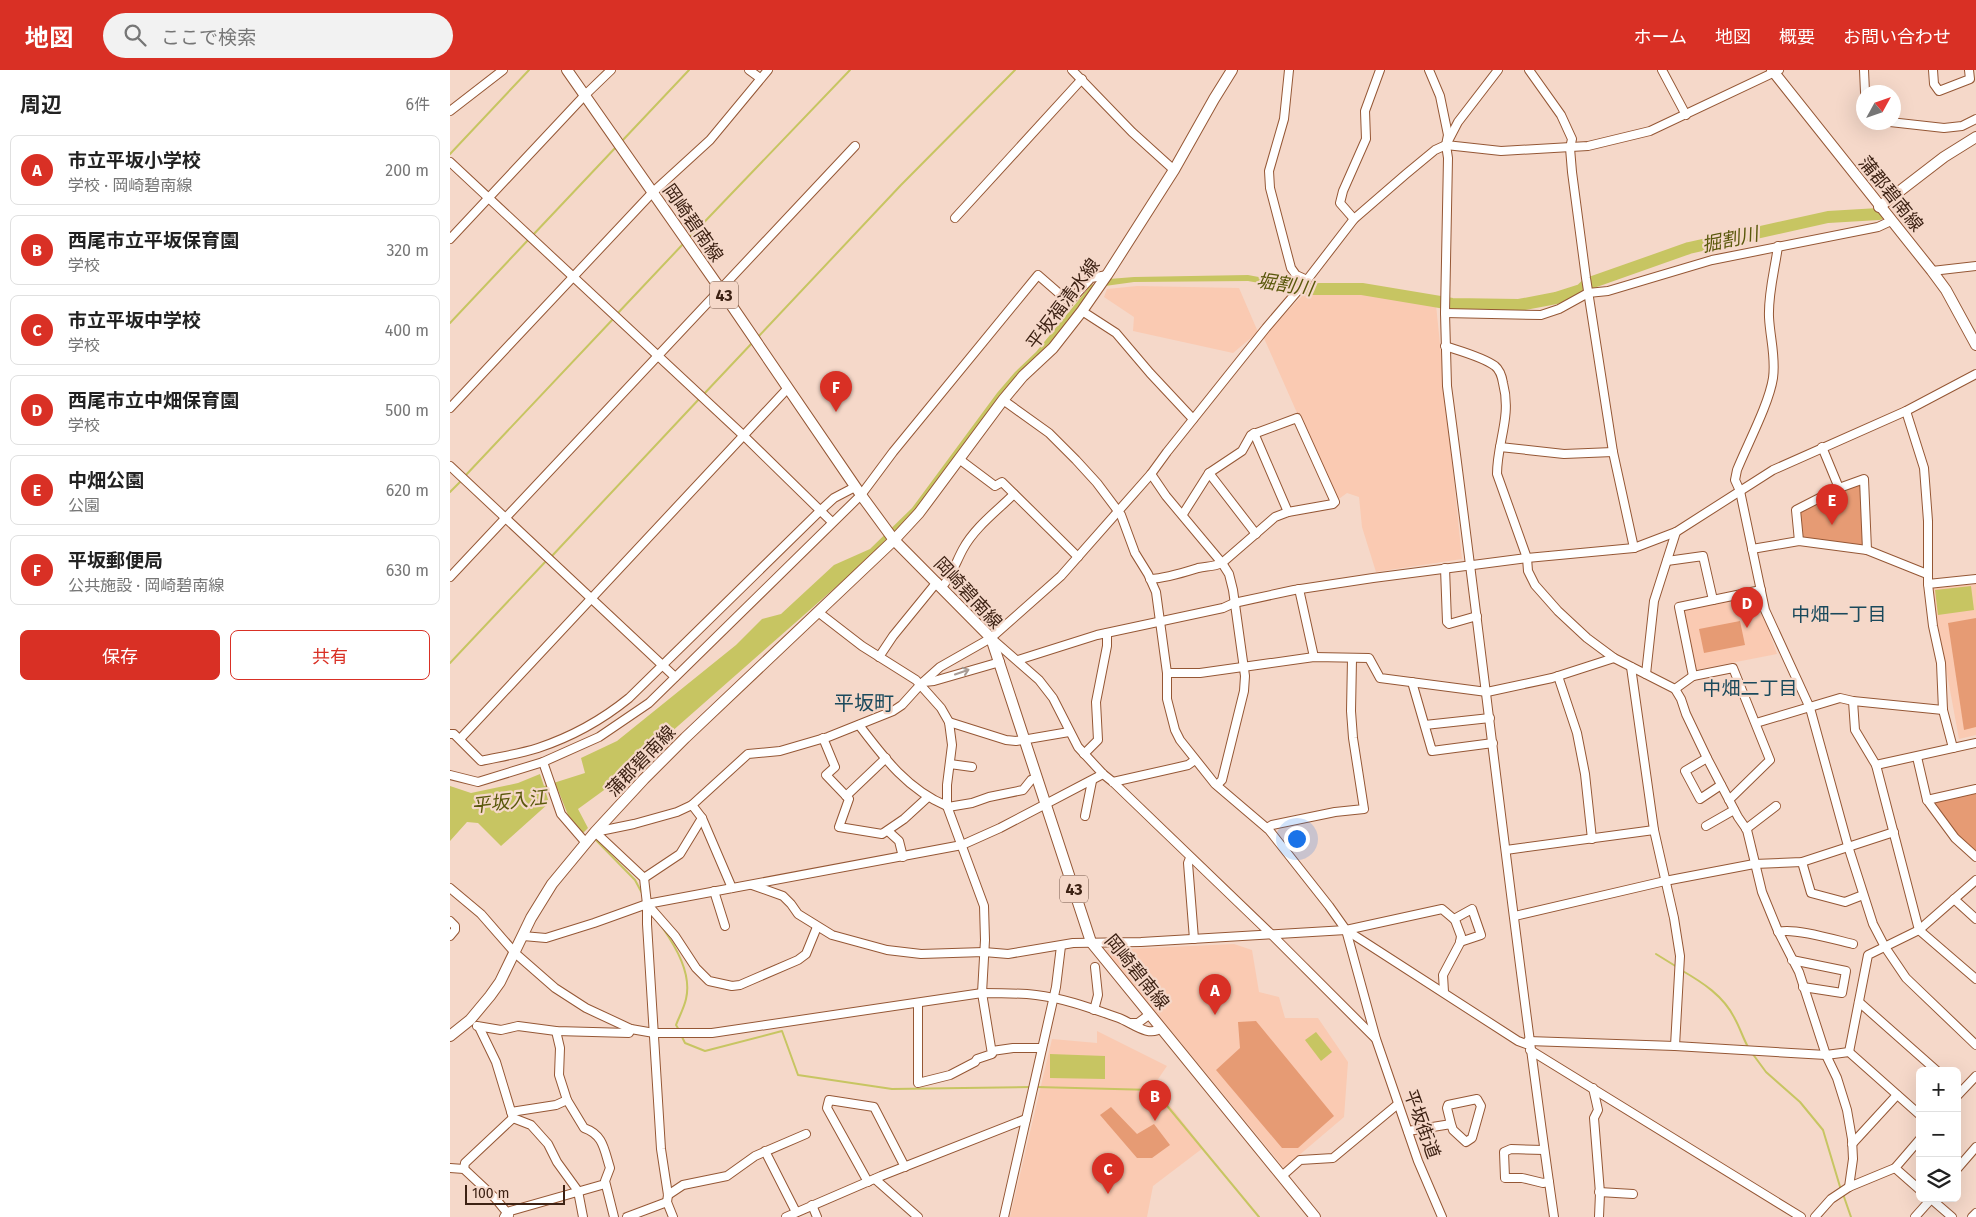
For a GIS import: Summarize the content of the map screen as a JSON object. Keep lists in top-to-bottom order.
{
  "streets": {
    "main road": [
      "蒲郡碧南線",
      "岡崎碧南線",
      "43",
      "平坂福清水線"
    ],
    "street": ["平坂街道"]
  },
  "crossings": [
    ["蒲郡碧南線", "岡崎碧南線"],
    ["蒲郡碧南線", "平坂福清水線"],
    ["岡崎碧南線", "平坂福清水線"]
  ],
  "districts": ["中畑一丁目", "中畑二丁目", "平坂町"],
  "water": ["掘割川", "堀割川", "平坂入江"],
  "scale_bar": "100 m",
  "north": "top right",
  "page": {
    "header": "地図",
    "search": "ここで検索",
    "nav": [
      "ホーム",
      "地図",
      "概要",
      "お問い合わせ"
    ],
    "heading": ["周辺", "6件"],
    "list": [
      {
        "mark": "A",
        "name": "市立平坂小学校",
        "note": "学校 · 岡崎碧南線",
        "value": "200 m"
      },
      {
        "mark": "B",
        "name": "西尾市立平坂保育園",
        "note": "学校",
        "value": "320 m"
      },
      {
        "mark": "C",
        "name": "市立平坂中学校",
        "note": "学校",
        "value": "400 m"
      },
      {
        "mark": "D",
        "name": "西尾市立中畑保育園",
        "note": "学校",
        "value": "500 m"
      },
      {
        "mark": "E",
        "name": "中畑公園",
        "note": "公園",
        "value": "620 m"
      },
      {
        "mark": "F",
        "name": "平坂郵便局",
        "note": "公共施設 · 岡崎碧南線",
        "value": "630 m"
      }
    ],
    "pins": [
      "F",
      "E",
      "D",
      "A",
      "B",
      "C"
    ],
    "buttons": ["保存", "共有"],
    "map_buttons": ["+", "−"],
    "scale": "100 m"
  }
}
